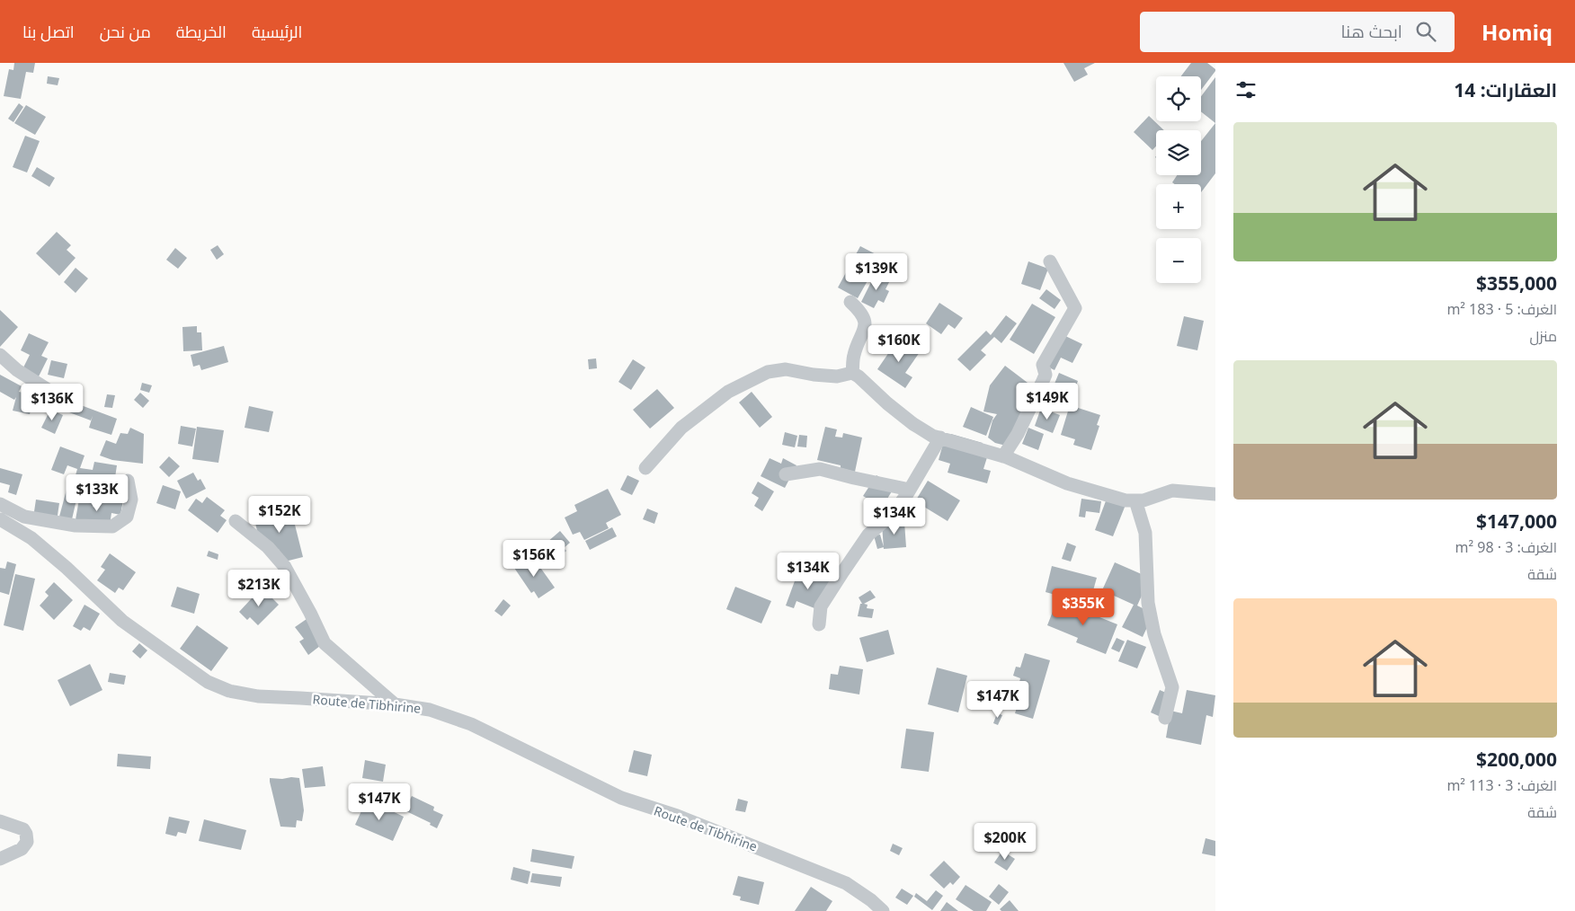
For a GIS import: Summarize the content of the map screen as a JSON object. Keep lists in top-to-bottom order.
{
  "streets": {
    "street": ["Route de Tibhirine"]
  },
  "page": {
    "header": "Homiq",
    "search": "ابحث هنا",
    "nav": [
      "الرئيسية",
      "الخريطة",
      "من نحن",
      "اتصل بنا"
    ],
    "heading": "العقارات: 14",
    "map_buttons": ["+", "−"],
    "list": [
      {
        "name": "$355,000",
        "note": "الغرف: 5 · 183 m² · منزل"
      },
      {
        "name": "$147,000",
        "note": "الغرف: 3 · 98 m² · شقة"
      },
      {
        "name": "$200,000",
        "note": "الغرف: 3 · 113 m² · شقة"
      }
    ],
    "price": [
      "$139K",
      "$160K",
      "$149K",
      "$136K",
      "$133K",
      "$152K",
      "$134K",
      "$156K",
      "$134K",
      "$213K",
      "$355K",
      "$147K",
      "$147K",
      "$200K"
    ]
  }
}
